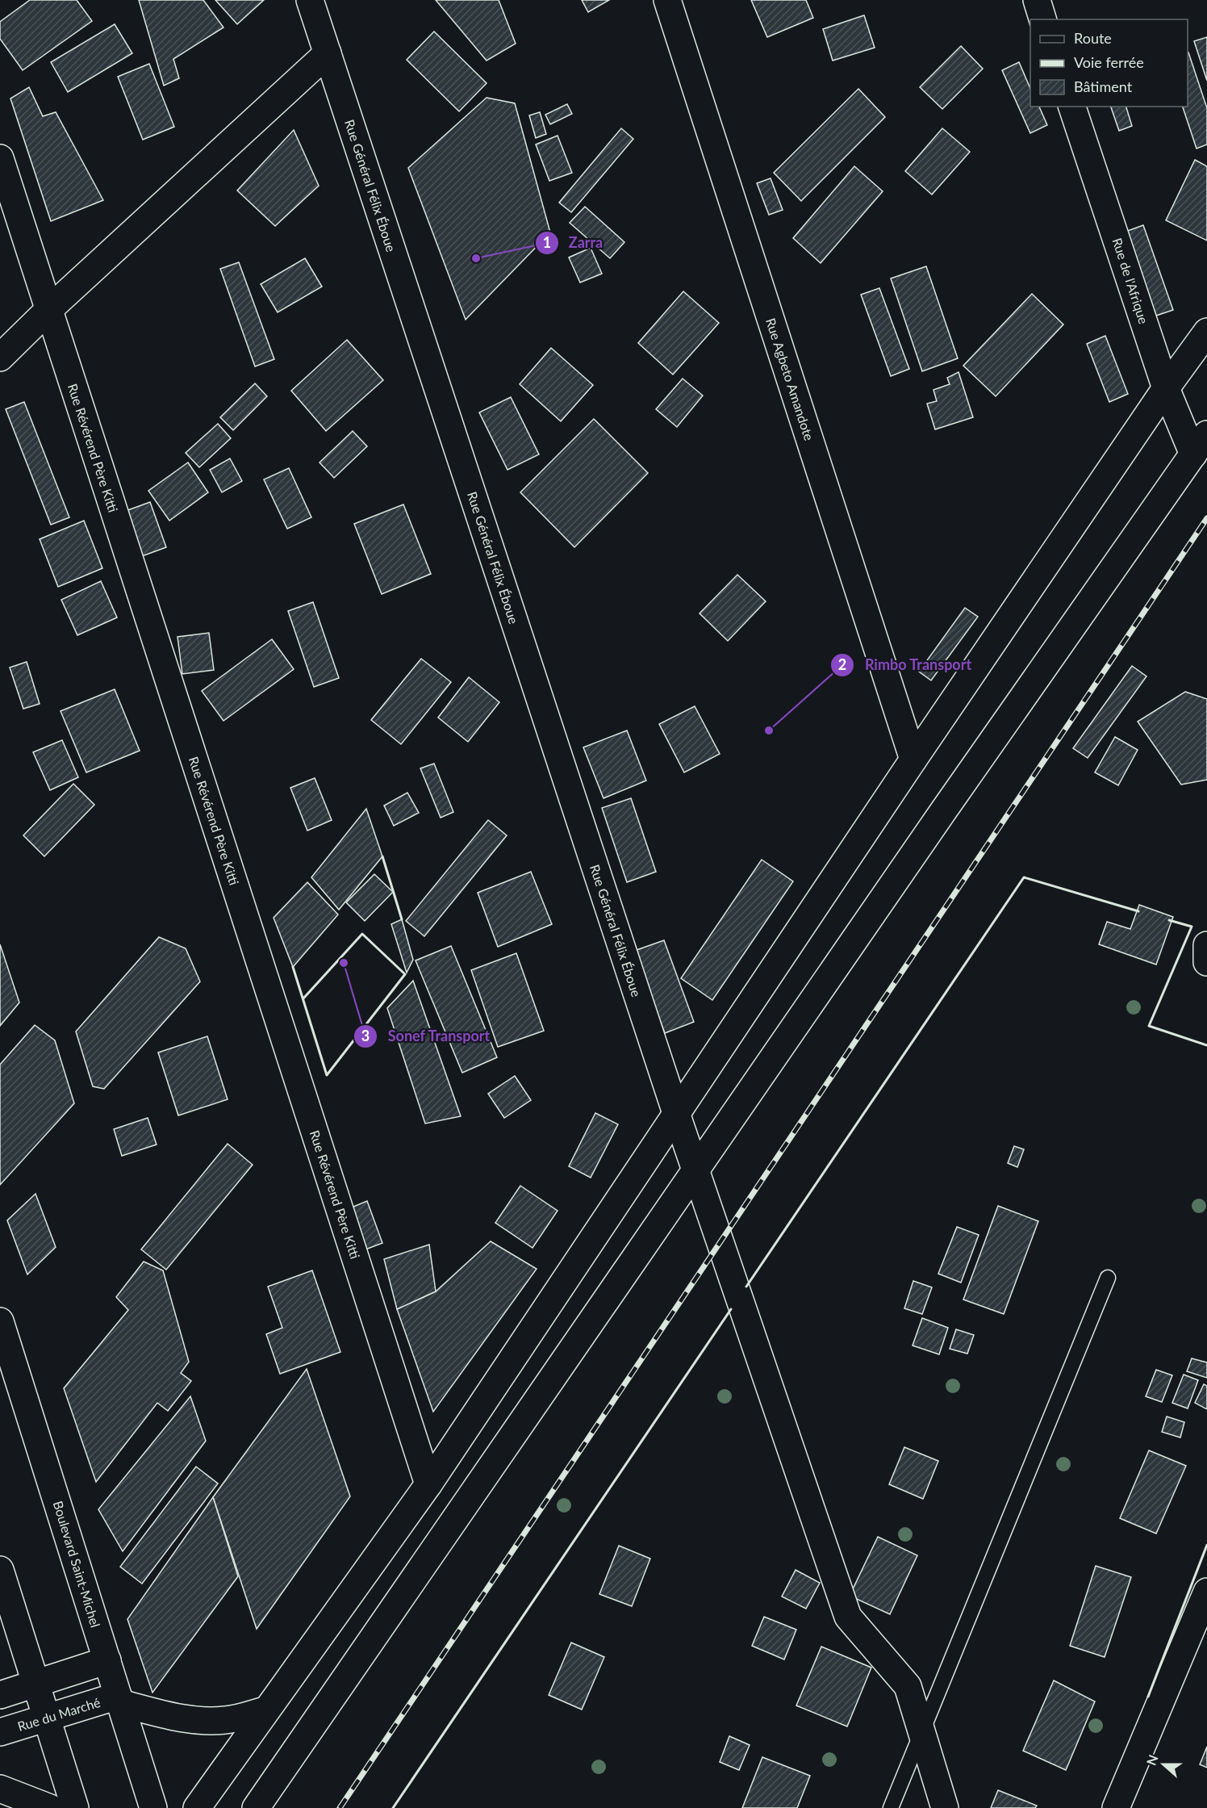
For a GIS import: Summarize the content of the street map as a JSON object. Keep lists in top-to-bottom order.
{
  "streets": {
    "street": [
      "Rue Général Félix Éboue",
      "Rue de l'Afrique",
      "Rue Agbeto Amandote",
      "Rue Révérend Père Kitti",
      "Boulevard Saint-Michel",
      "Rue du Marché"
    ]
  },
  "crossings": [
    ["Boulevard Saint-Michel", "Rue du Marché"]
  ],
  "places": ["Zarra", "Rimbo Transport", "Sonef Transport"],
  "legend": ["Route", "Voie ferrée", "Bâtiment"],
  "north": "left"
}
